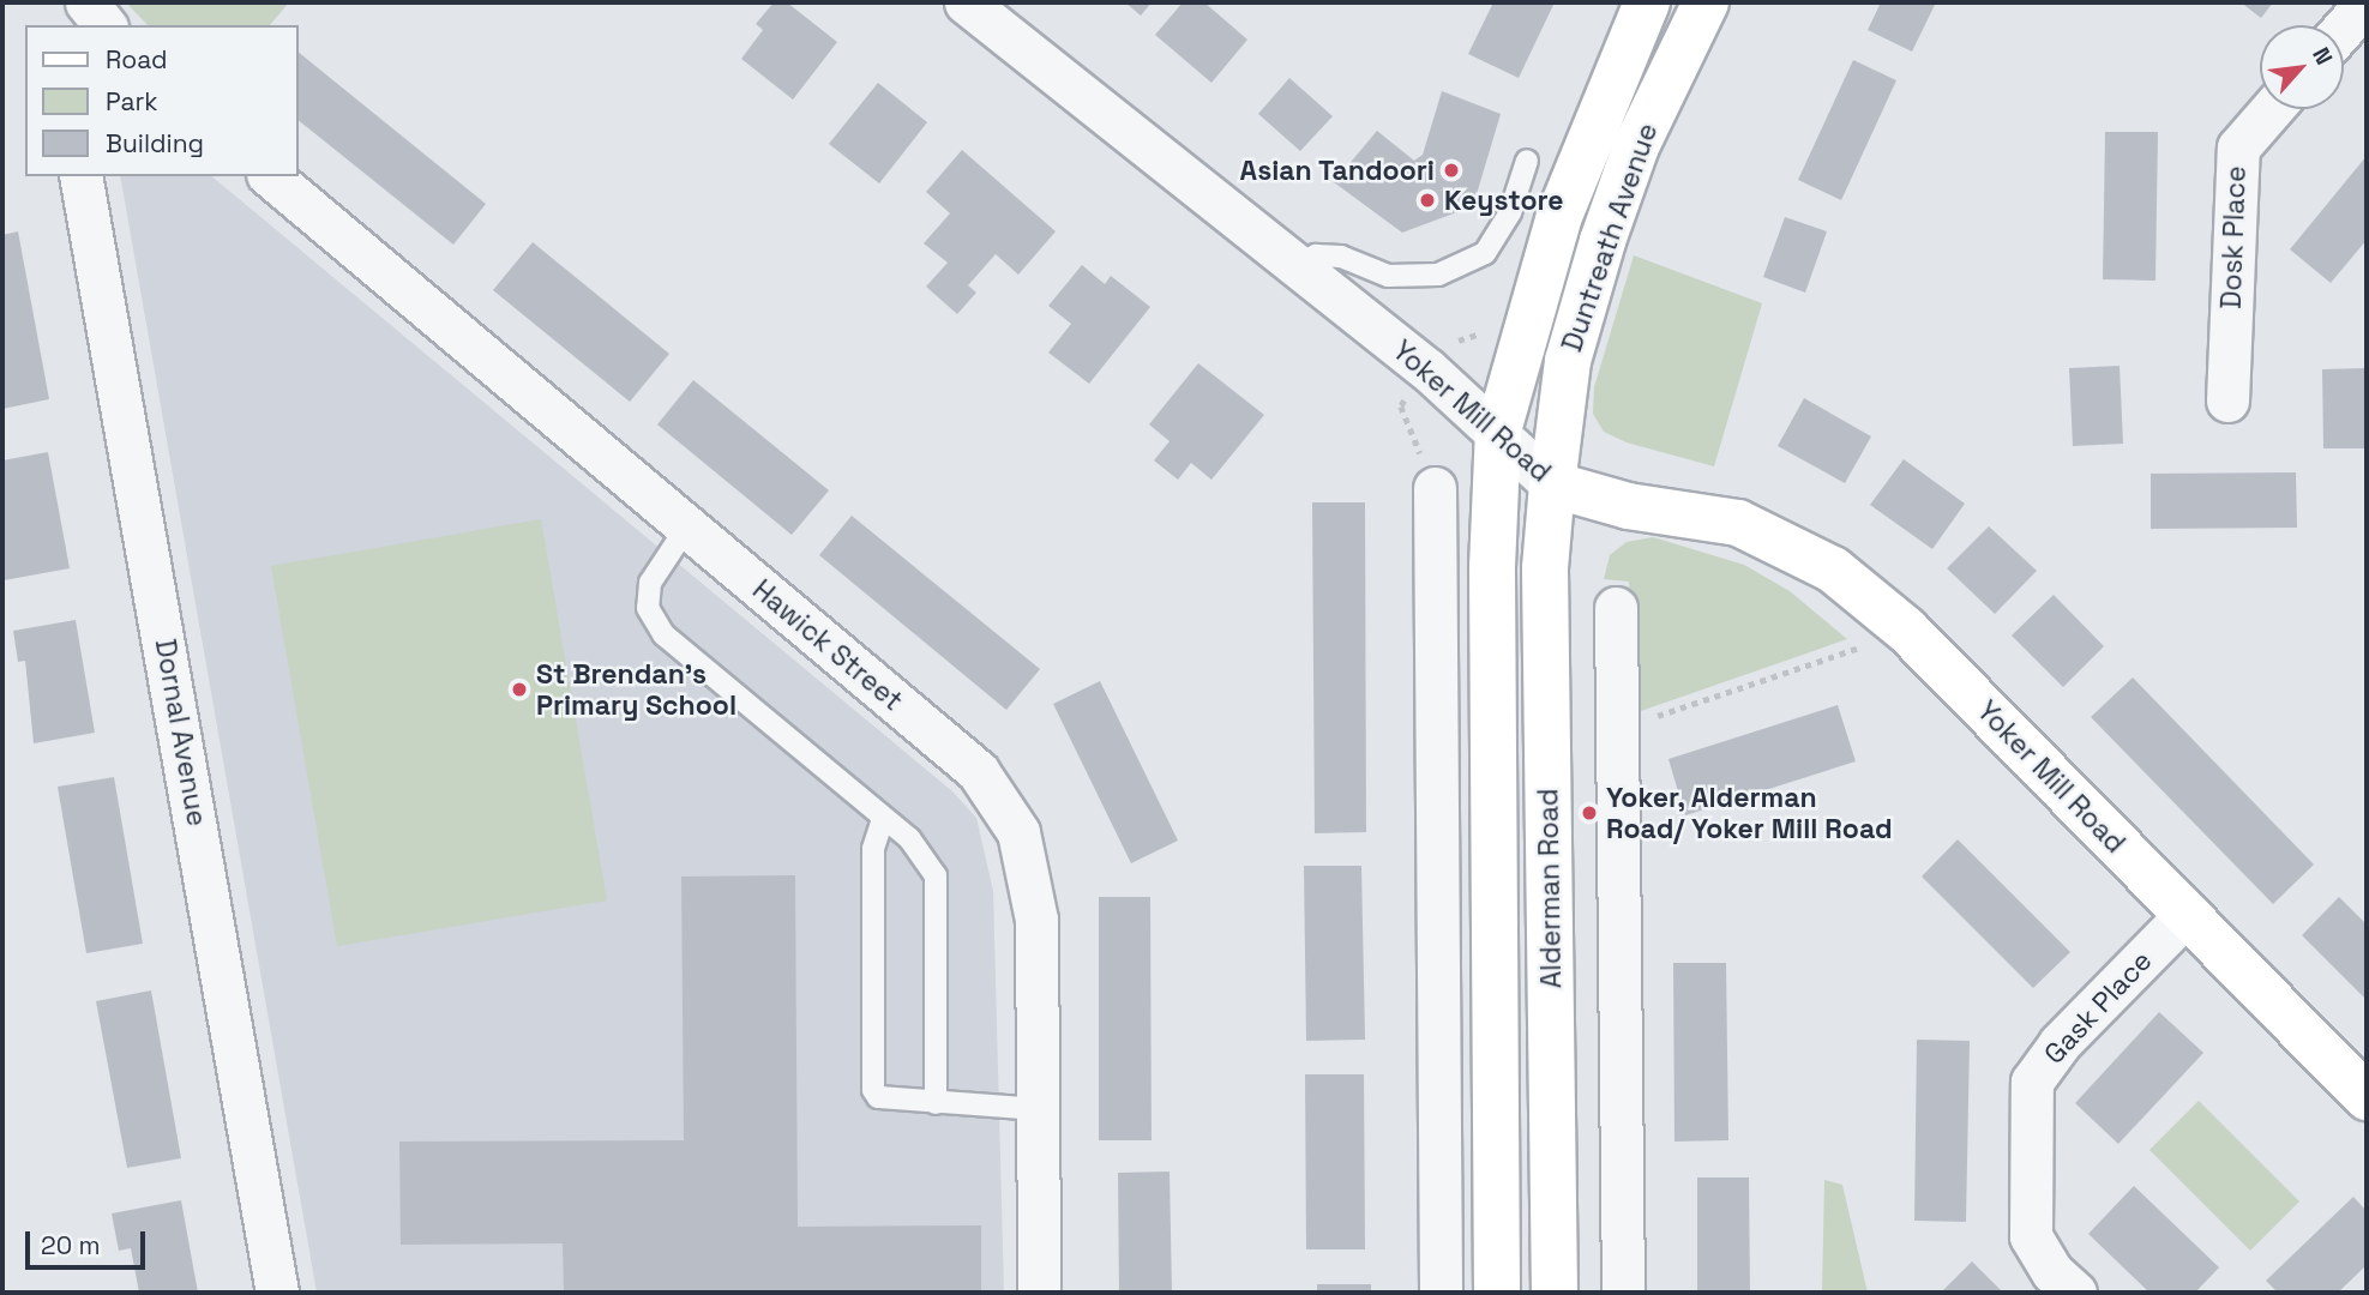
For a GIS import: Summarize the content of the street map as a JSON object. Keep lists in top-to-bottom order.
{
  "streets": {
    "street": [
      "Duntreath Avenue",
      "Dosk Place",
      "Yoker Mill Road",
      "Hawick Street",
      "Dornal Avenue",
      "Alderman Road",
      "Gask Place"
    ]
  },
  "crossings": [
    ["Duntreath Avenue", "Yoker Mill Road"],
    ["Duntreath Avenue", "Alderman Road"],
    ["Yoker Mill Road", "Alderman Road"],
    ["Yoker Mill Road", "Gask Place"]
  ],
  "places": [
    "Asian Tandoori",
    "Keystore",
    "St Brendan's Primary School",
    "Yoker, Alderman Road/ Yoker Mill Road"
  ],
  "legend": ["Road", "Park", "Building"],
  "scale_bar": "20 m",
  "north": "top right"
}
